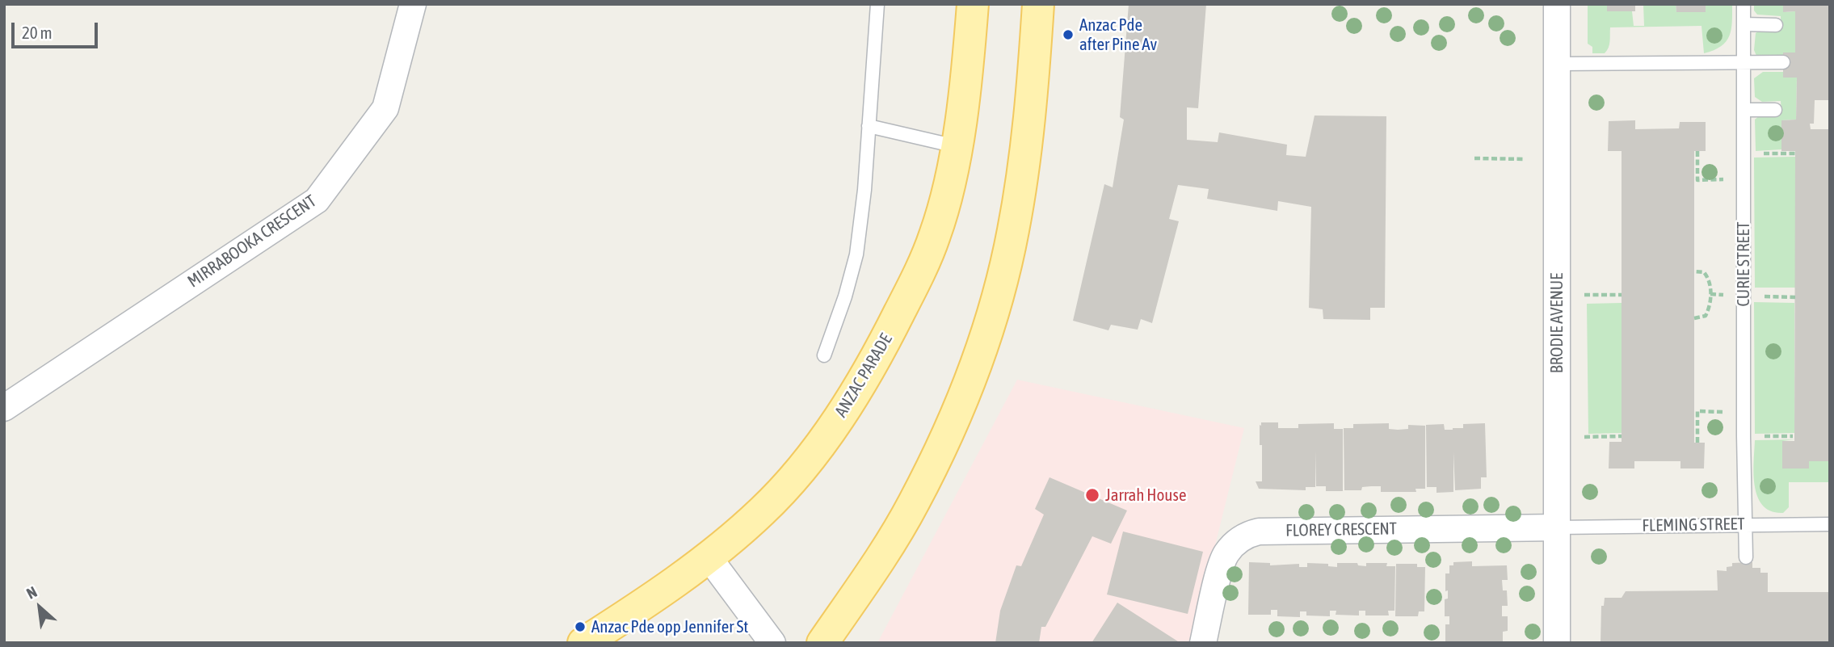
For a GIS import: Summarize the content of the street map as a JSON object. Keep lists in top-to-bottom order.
{
  "streets": {
    "main road": ["ANZAC PARADE"],
    "street": ["MIRRABOOKA CRESCENT", "BRODIE AVENUE", "FLOREY CRESCENT"],
    "lane": ["CURIE STREET", "FLEMING STREET"]
  },
  "crossings": [
    ["CURIE STREET", "FLEMING STREET"],
    ["BRODIE AVENUE", "FLEMING STREET"],
    ["BRODIE AVENUE", "FLOREY CRESCENT"],
    ["FLEMING STREET", "FLOREY CRESCENT"]
  ],
  "places": ["Anzac Pde after Pine Av", "Jarrah House", "Anzac Pde opp Jennifer St"],
  "scale_bar": "20 m",
  "north": "top left"
}
